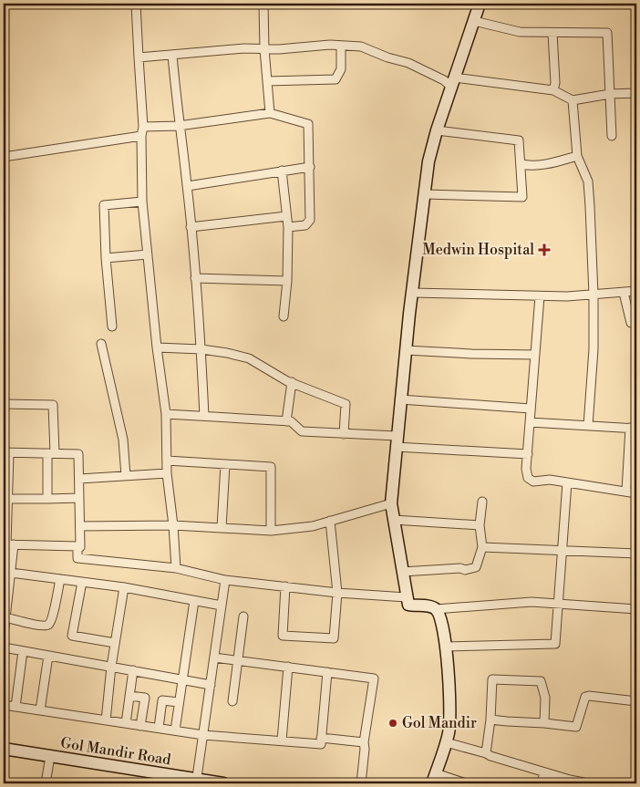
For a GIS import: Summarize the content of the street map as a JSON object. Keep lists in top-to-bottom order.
{
  "streets": {
    "street": ["Gol Mandir Road"]
  },
  "places": {
    "health": ["Medwin Hospital"],
    "other": ["Gol Mandir"]
  }
}
